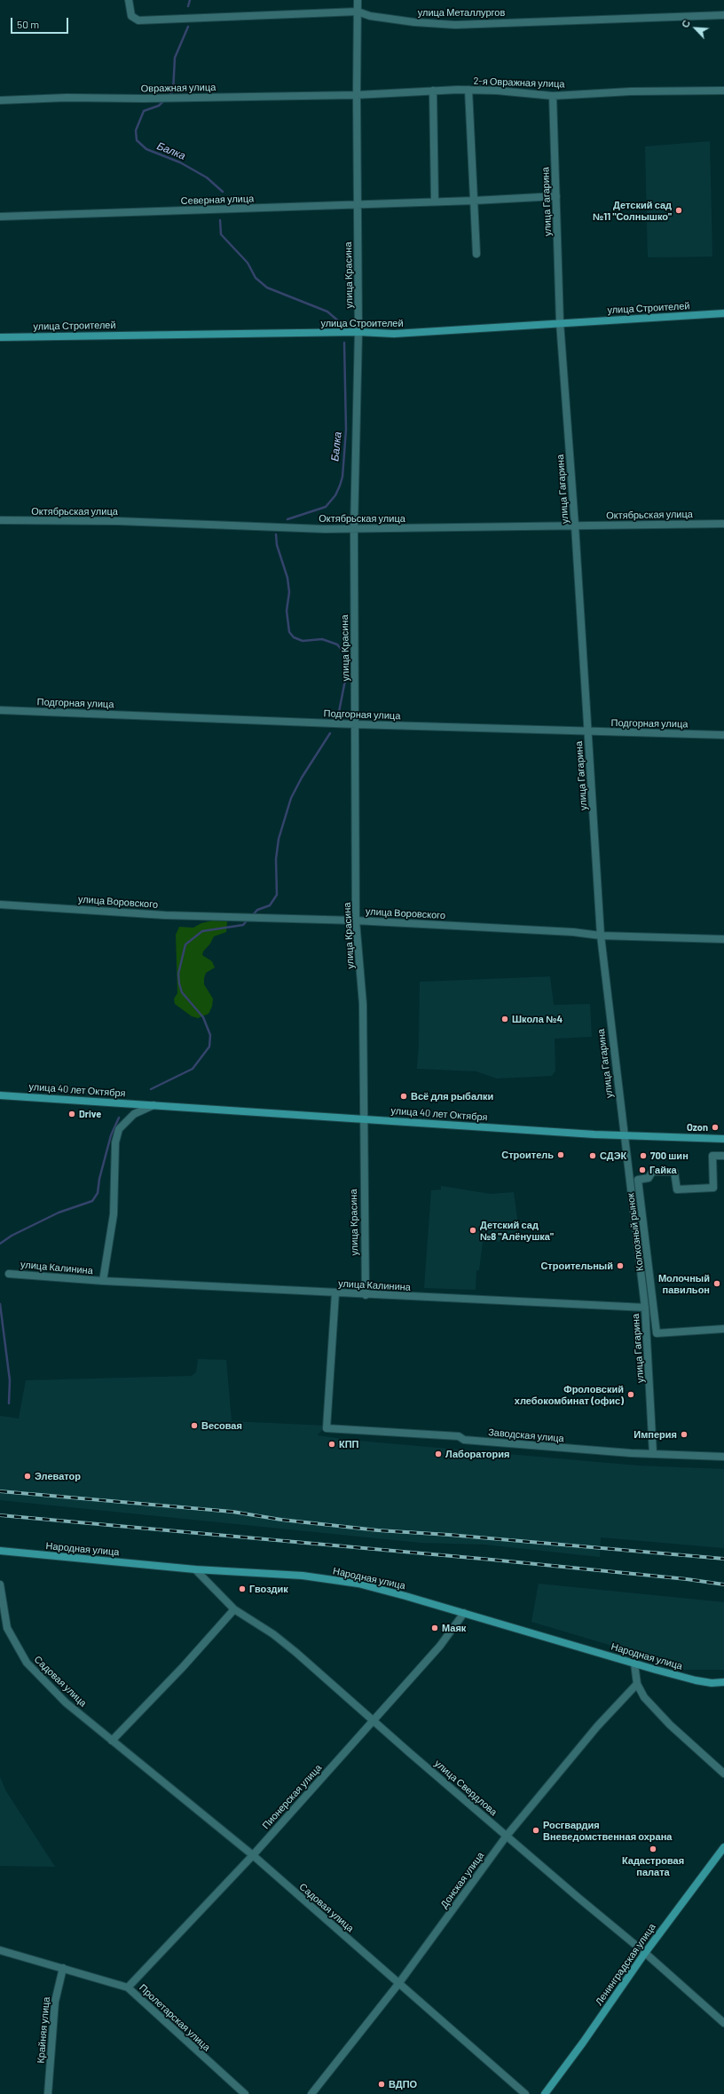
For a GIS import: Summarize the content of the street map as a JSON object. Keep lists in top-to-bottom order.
{
  "streets": {
    "street": [
      "улица Металлургов",
      "2-я Овражная улица",
      "Овражная улица",
      "Северная улица",
      "улица Гагарина",
      "улица Красина",
      "улица Строителей",
      "Октябрьская улица",
      "Подгорная улица",
      "улица Воровского",
      "улица 40 лет Октября",
      "Колхозный рынок",
      "улица Калинина",
      "Заводская улица",
      "Народная улица",
      "Садовая улица",
      "улица Свердлова",
      "Пионерская улица",
      "Донская улица",
      "Ленинградская улица",
      "Пролетарская улица",
      "Крайняя улица"
    ]
  },
  "crossings": [
    ["улица Металлургов", "улица Красина"],
    ["2-я Овражная улица", "Овражная улица"],
    ["2-я Овражная улица", "улица Гагарина"],
    ["2-я Овражная улица", "улица Красина"],
    ["Овражная улица", "улица Красина"],
    ["Северная улица", "улица Гагарина"],
    ["Северная улица", "улица Красина"],
    ["улица Гагарина", "улица Строителей"],
    ["улица Гагарина", "Октябрьская улица"],
    ["улица Гагарина", "Подгорная улица"],
    ["улица Гагарина", "улица Воровского"],
    ["улица Гагарина", "улица 40 лет Октября"],
    ["улица Гагарина", "улица Калинина"],
    ["улица Гагарина", "Заводская улица"],
    ["улица Красина", "улица Строителей"],
    ["улица Красина", "Октябрьская улица"],
    ["улица Красина", "Подгорная улица"],
    ["улица Красина", "улица Воровского"],
    ["улица Красина", "улица 40 лет Октября"],
    ["улица Красина", "улица Калинина"],
    ["улица 40 лет Октября", "улица Калинина"],
    ["улица Калинина", "Заводская улица"],
    ["Народная улица", "улица Свердлова"],
    ["Народная улица", "Пионерская улица"],
    ["Садовая улица", "Пионерская улица"],
    ["Садовая улица", "Донская улица"],
    ["улица Свердлова", "Пионерская улица"],
    ["улица Свердлова", "Донская улица"],
    ["улица Свердлова", "Ленинградская улица"],
    ["Пионерская улица", "Пролетарская улица"],
    ["Пролетарская улица", "Крайняя улица"]
  ],
  "water": ["Балка"],
  "places": [
    "Детский сад №11 \"Солнышко\"",
    "Школа №4",
    "Всё для рыбалки",
    "Drive",
    "Ozon",
    "Строитель",
    "СДЭК",
    "700 шин",
    "Гайка",
    "Детский сад №8 \"Алёнушка\"",
    "Строительный",
    "Молочный павильон",
    "Фроловский хлебокомбинат (офис)",
    "Весовая",
    "Империя",
    "КПП",
    "Лаборатория",
    "Элеватор",
    "Гвоздик",
    "Маяк",
    "Росгвардия Вневедомственная охрана",
    "Кадастровая палата",
    "ВДПО"
  ],
  "scale_bar": "50 m",
  "north": "top left"
}
